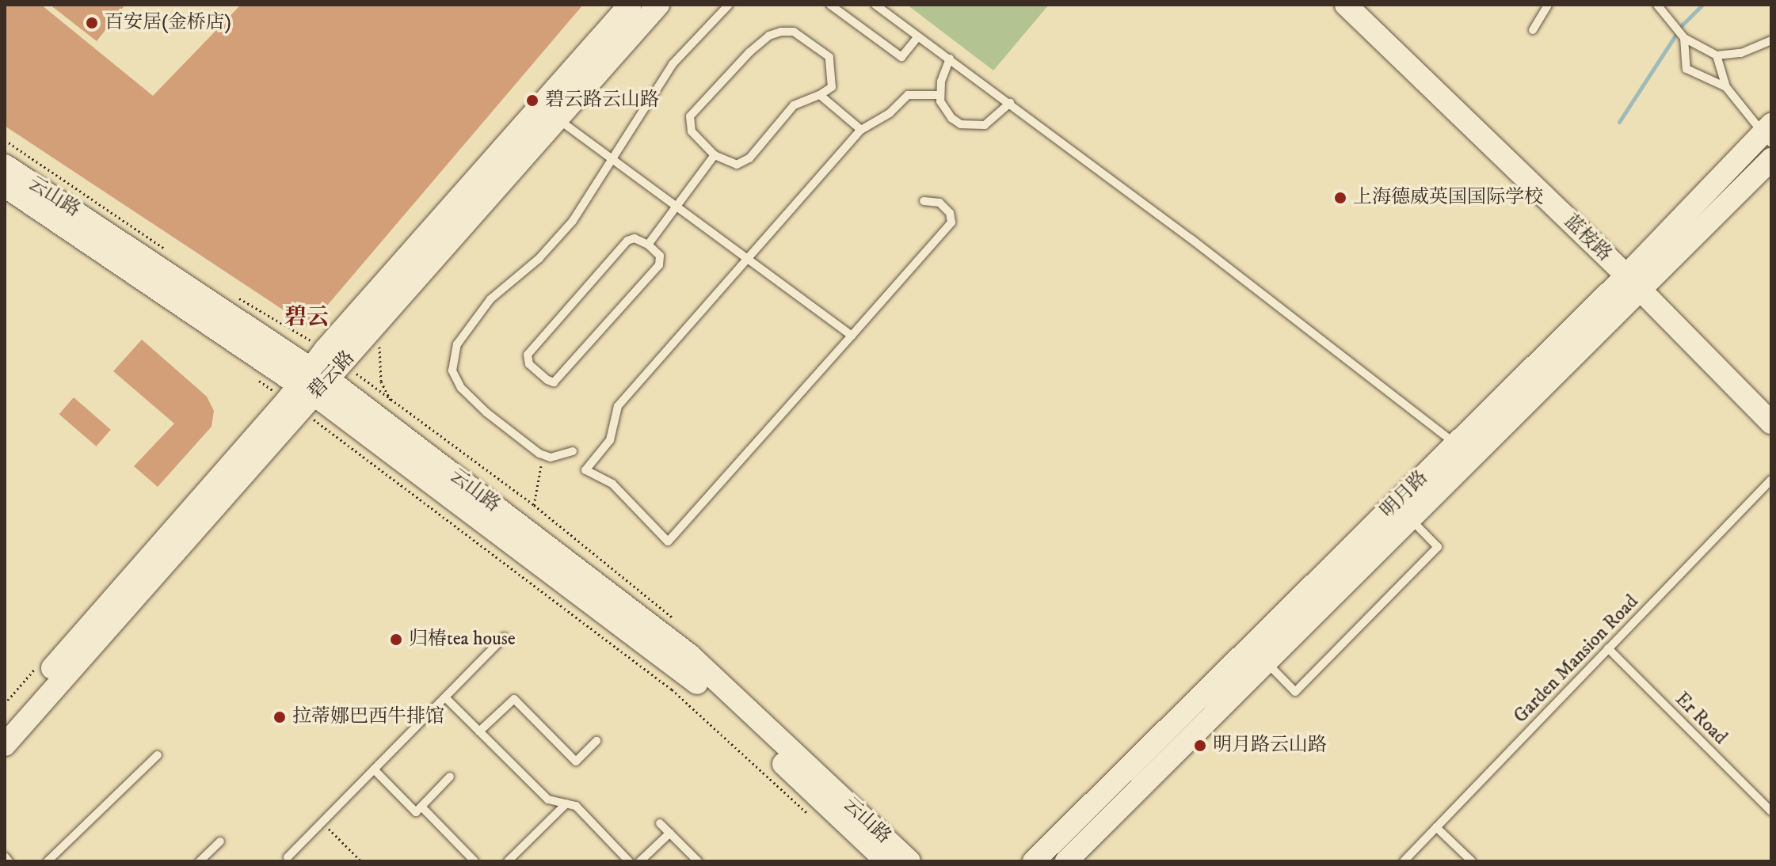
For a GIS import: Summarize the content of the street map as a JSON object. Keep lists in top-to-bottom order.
{
  "streets": {
    "street": [
      "云山路",
      "蓝桉路",
      "碧云路",
      "明月路"
    ],
    "lane": ["Garden Mansion Road", "Er Road"]
  },
  "crossings": [
    ["云山路", "碧云路"],
    ["蓝桉路", "明月路"],
    ["Garden Mansion Road", "Er Road"]
  ],
  "districts": ["碧云"],
  "places": [
    "百安居(金桥店)",
    "碧云路云山路",
    "上海德威英国国际学校",
    "归椿tea house",
    "拉蒂娜巴西牛排馆",
    "明月路云山路"
  ]
}
